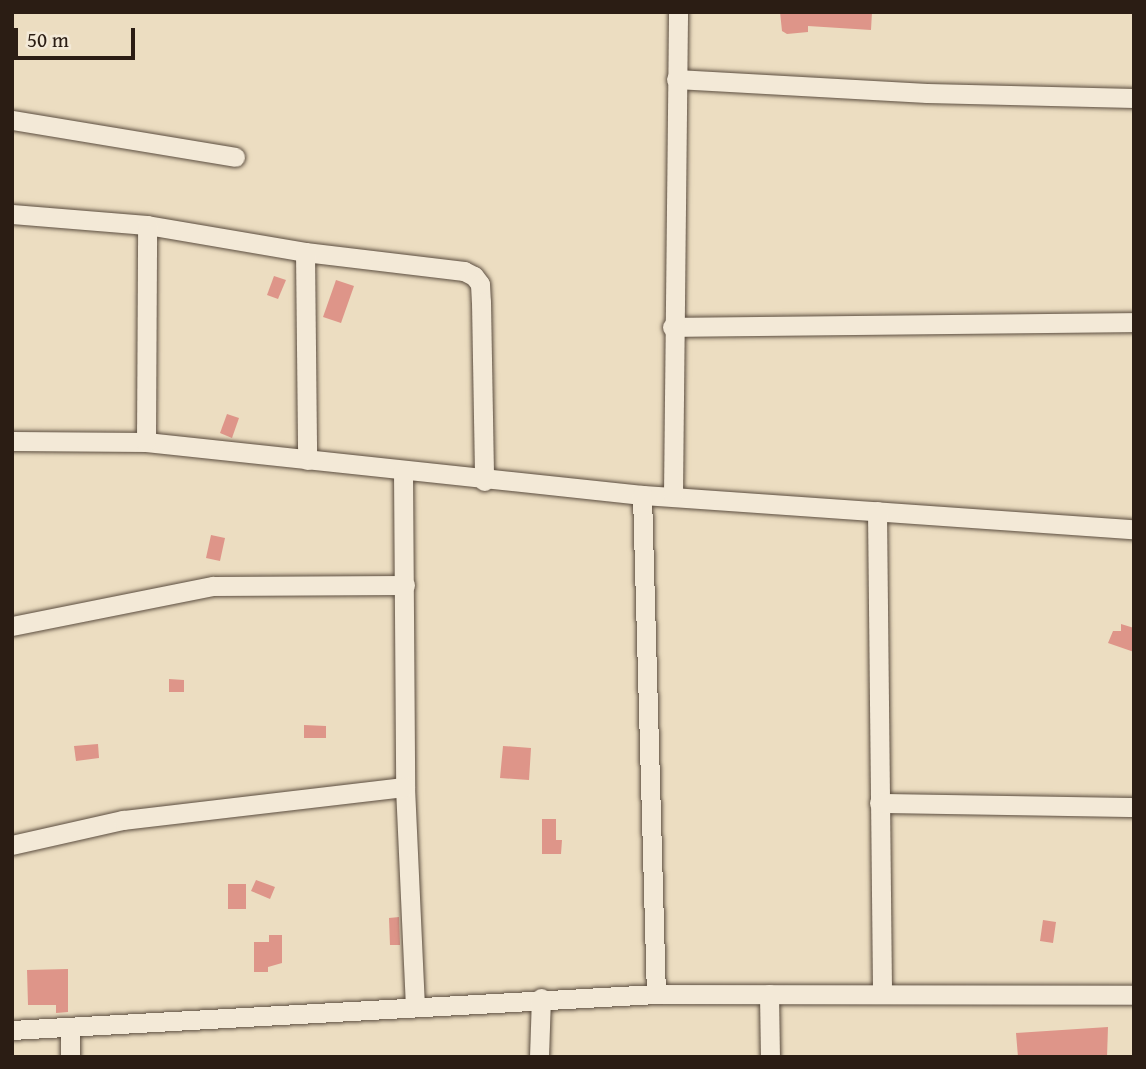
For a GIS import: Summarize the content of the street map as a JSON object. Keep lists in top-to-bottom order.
{
  "scale_bar": "50 m"
}
